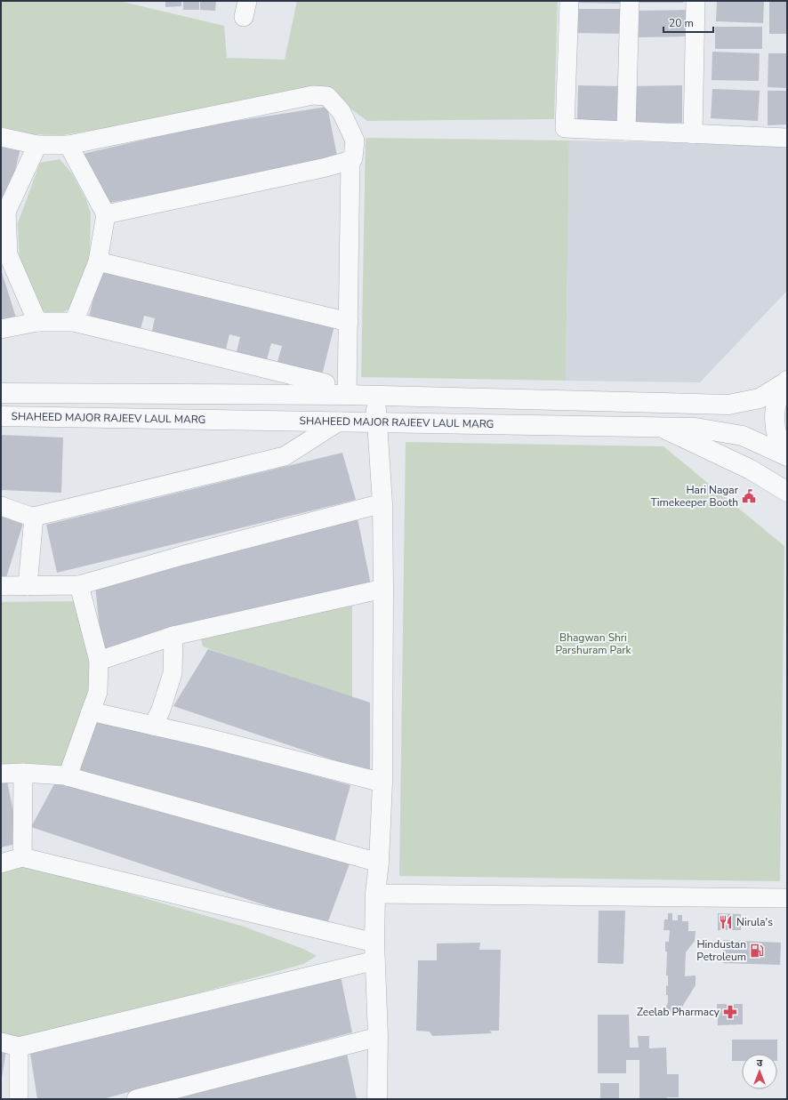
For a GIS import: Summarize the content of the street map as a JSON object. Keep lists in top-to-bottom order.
{
  "streets": {
    "street": ["SHAHEED MAJOR RAJEEV LAUL MARG"]
  },
  "parks": ["Bhagwan Shri Parshuram Park"],
  "places": {
    "public building": ["Hari Nagar Timekeeper Booth"],
    "restaurant": ["Nirula's"],
    "fuel station": ["Hindustan Petroleum"],
    "pharmacy": ["Zeelab Pharmacy"]
  },
  "scale_bar": "20 m",
  "north": "top"
}
